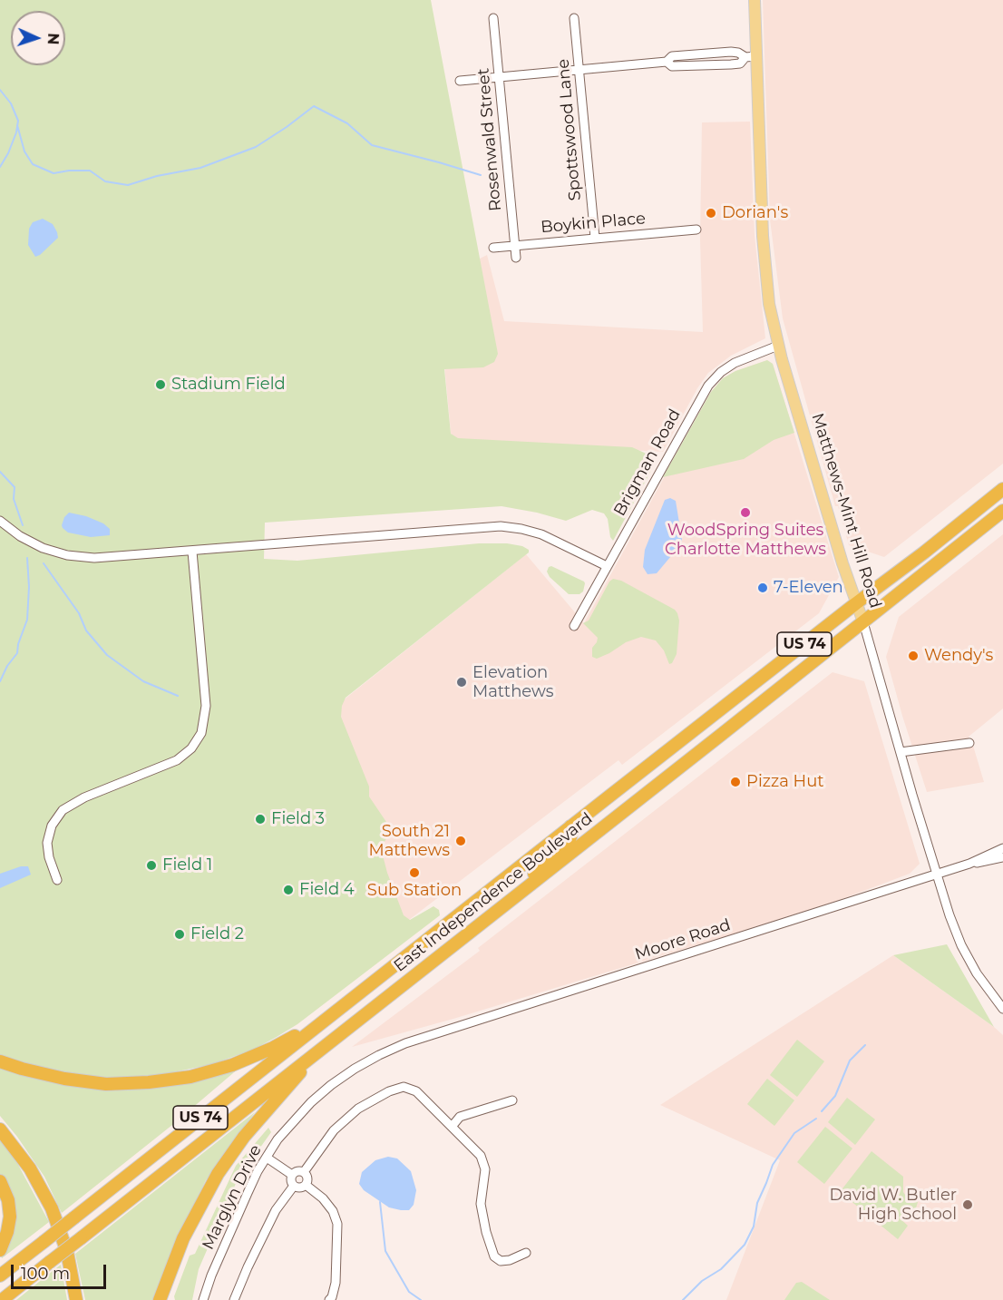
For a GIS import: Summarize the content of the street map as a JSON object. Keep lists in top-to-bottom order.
{
  "streets": {
    "highway": ["US 74", "East Independence Boulevard"],
    "main road": ["Matthews-Mint Hill Road"],
    "street": [
      "Spottswood Lane",
      "Rosenwald Street",
      "Boykin Place",
      "Brigman Road",
      "Moore Road",
      "Marglyn Drive"
    ]
  },
  "crossings": [
    ["Spottswood Lane", "Boykin Place"],
    ["Rosenwald Street", "Boykin Place"],
    ["Brigman Road", "Matthews-Mint Hill Road"],
    ["Matthews-Mint Hill Road", "East Independence Boulevard"],
    ["Matthews-Mint Hill Road", "Moore Road"],
    ["Moore Road", "Marglyn Drive"]
  ],
  "places": [
    "Dorian's",
    "Stadium Field",
    "WoodSpring Suites Charlotte Matthews",
    "7-Eleven",
    "Wendy's",
    "Elevation Matthews",
    "Pizza Hut",
    "Field 3",
    "South 21 Matthews",
    "Field 1",
    "Sub Station",
    "Field 4",
    "Field 2",
    "David W. Butler High School"
  ],
  "scale_bar": "100 m",
  "north": "right"
}
